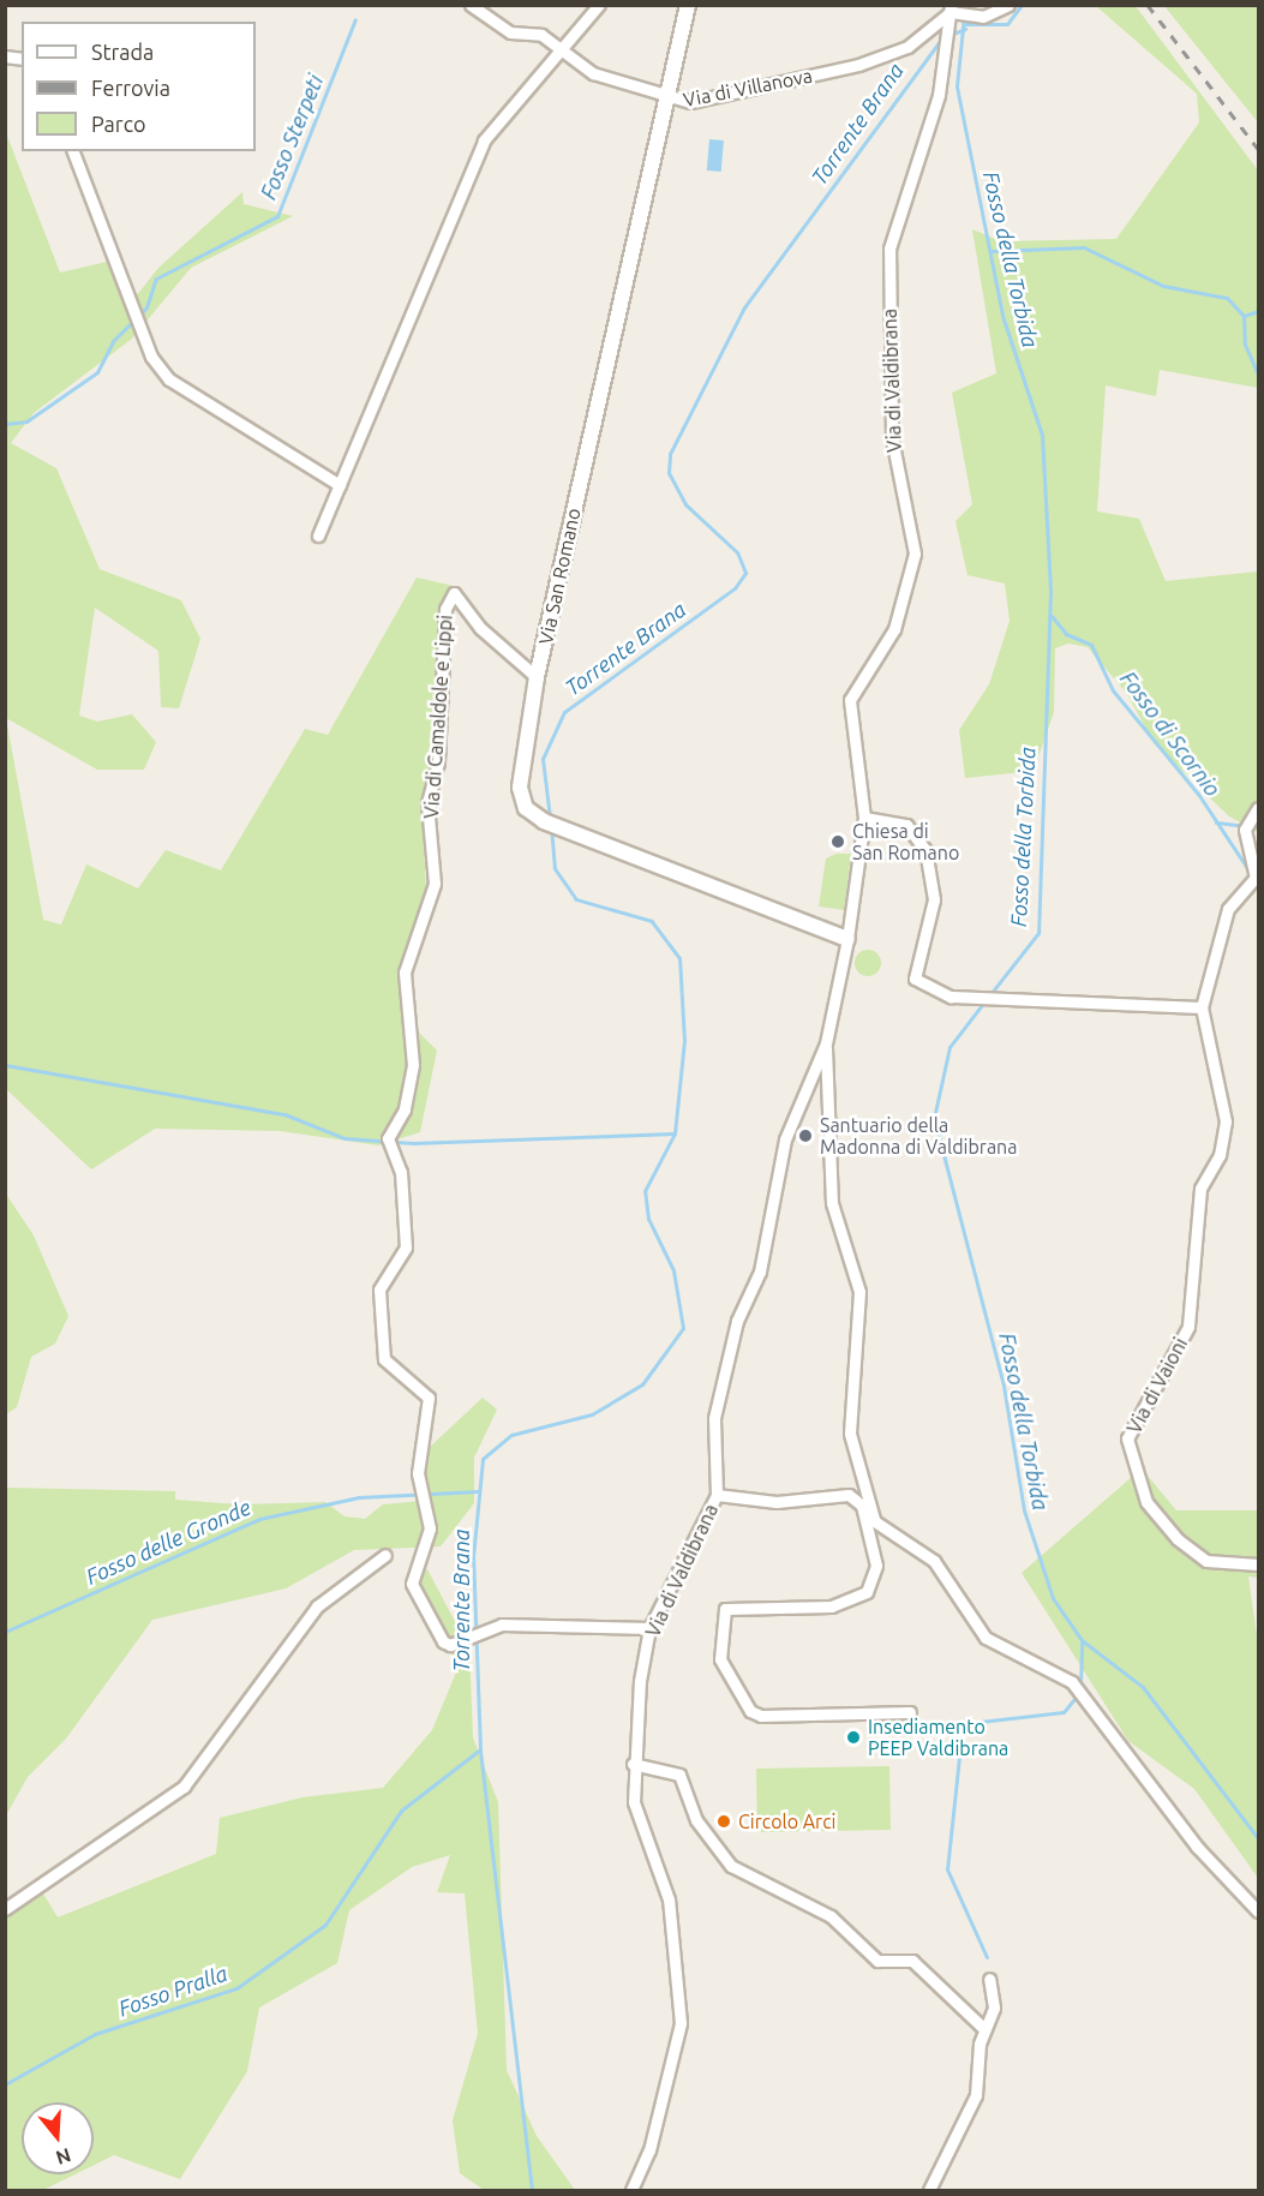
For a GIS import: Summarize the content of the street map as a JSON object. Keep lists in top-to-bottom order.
{
  "streets": {
    "street": [
      "Via di Villanova",
      "Via di Valdibrana",
      "Via San Romano",
      "Via di Camaldole e Lippi",
      "Via di Vaioni"
    ]
  },
  "crossings": [
    ["Via di Villanova", "Via di Valdibrana"],
    ["Via di Villanova", "Via San Romano"],
    ["Via di Valdibrana", "Via San Romano"],
    ["Via di Valdibrana", "Via di Camaldole e Lippi"],
    ["Via San Romano", "Via di Camaldole e Lippi"]
  ],
  "water": [
    "Torrente Brana",
    "Fosso Sterpeti",
    "Fosso della Torbida",
    "Fosso di Scornio",
    "Fosso delle Gronde",
    "Fosso Pralla"
  ],
  "places": [
    "Chiesa di San Romano",
    "Santuario della Madonna di Valdibrana",
    "Insediamento PEEP Valdibrana",
    "Circolo Arci"
  ],
  "legend": ["Strada", "Ferrovia", "Parco"],
  "north": "bottom"
}
